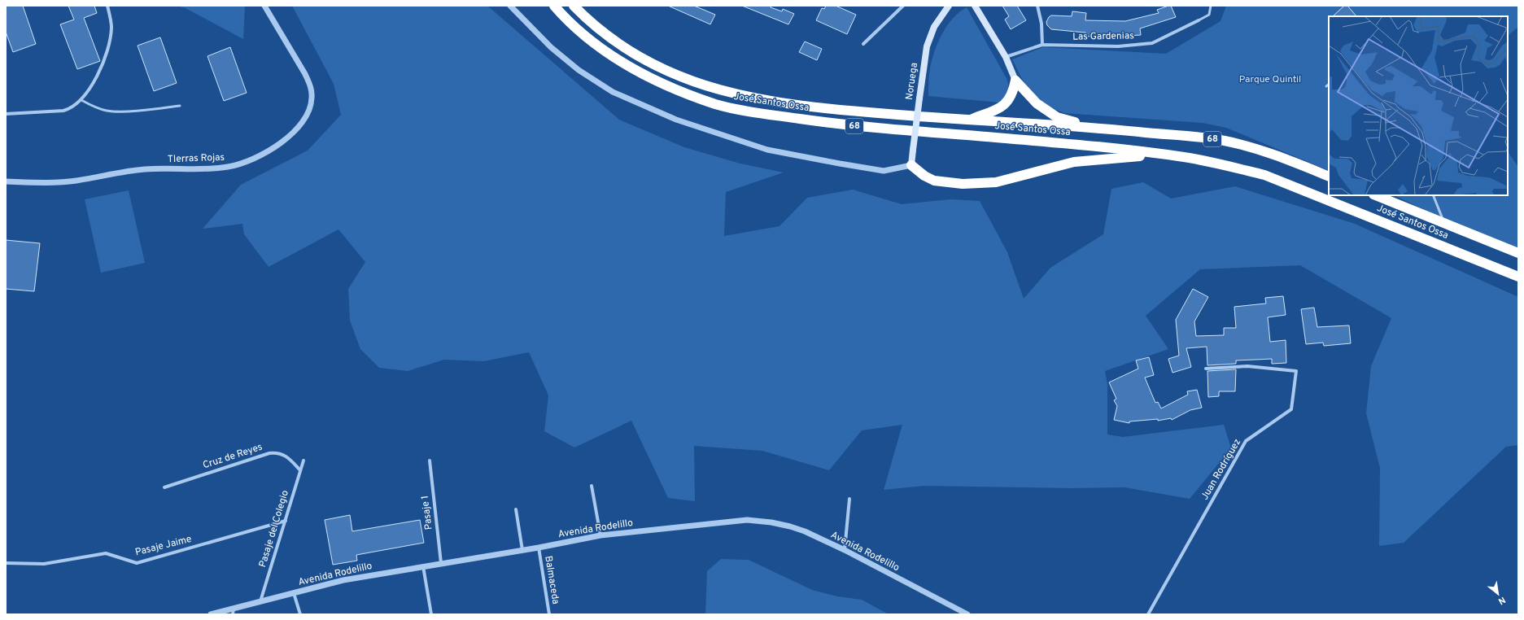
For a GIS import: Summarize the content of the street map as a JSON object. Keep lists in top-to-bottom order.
{
  "streets": {
    "highway": ["José Santos Ossa", "68"],
    "main road": ["Noruega"],
    "street": [
      "Las Gardenias",
      "TIerras Rojas",
      "Cruz de Reyes",
      "Juan Rodríguez",
      "Pasaje 1",
      "Pasaje del Colegio",
      "Avenida Rodelillo",
      "Pasaje Jaime",
      "Balmaceda"
    ]
  },
  "crossings": [
    ["Cruz de Reyes", "Pasaje del Colegio"],
    ["Pasaje 1", "Avenida Rodelillo"],
    ["Pasaje del Colegio", "Avenida Rodelillo"],
    ["Pasaje del Colegio", "Pasaje Jaime"],
    ["Avenida Rodelillo", "Balmaceda"]
  ],
  "parks": ["Parque Quintil"],
  "north": "bottom right"
}
